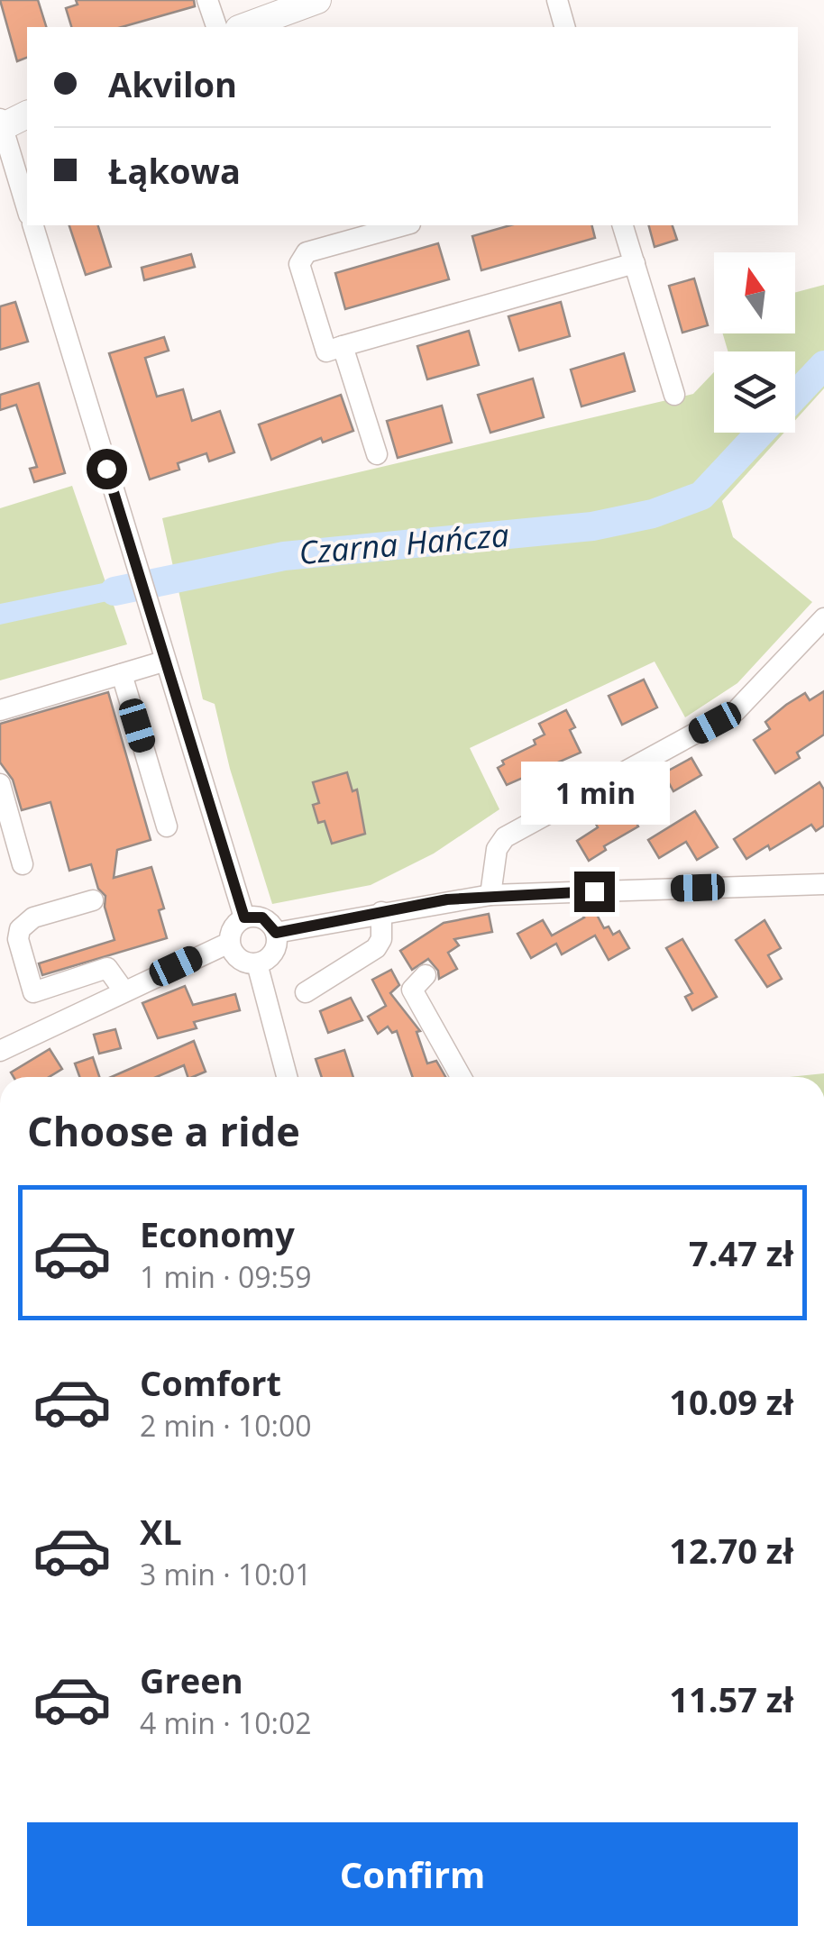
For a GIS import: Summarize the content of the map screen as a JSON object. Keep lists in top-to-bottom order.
{
  "water": ["Czarna Hańcza"],
  "north": "top",
  "page": {
    "banner": ["Akvilon", "Łąkowa"],
    "bubble": "1 min",
    "heading": "Choose a ride",
    "list": [
      {
        "name": "Economy",
        "note": "1 min · 09:59",
        "value": "7.47 zł"
      },
      {
        "name": "Comfort",
        "note": "2 min · 10:00",
        "value": "10.09 zł"
      },
      {
        "name": "XL",
        "note": "3 min · 10:01",
        "value": "12.70 zł"
      },
      {
        "name": "Green",
        "note": "4 min · 10:02",
        "value": "11.57 zł"
      }
    ],
    "buttons": "Confirm"
  }
}
